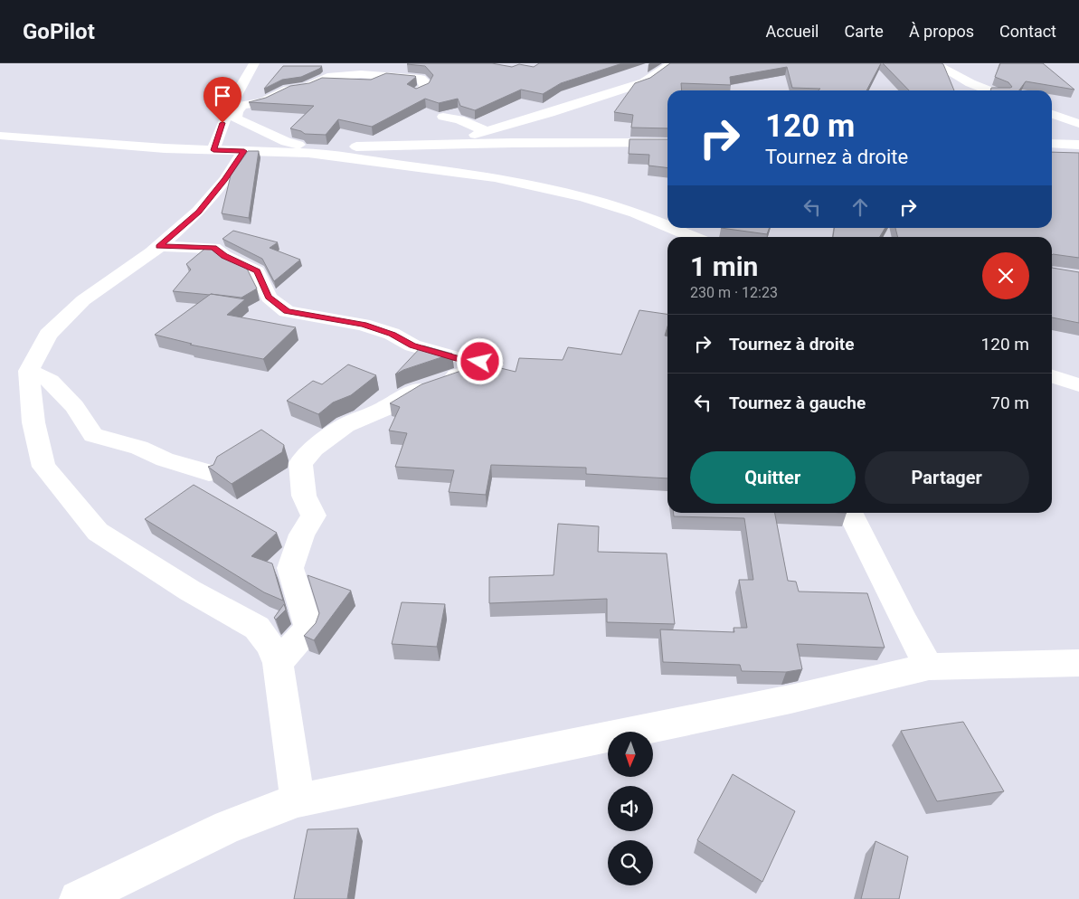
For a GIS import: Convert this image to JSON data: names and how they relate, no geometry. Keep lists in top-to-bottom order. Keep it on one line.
{"north":"bottom","page":{"header":"GoPilot","nav":["Accueil","Carte","À propos","Contact"],"turn":["120 m","Tournez à droite"],"heading":["1 min","230 m · 12:23"],"list":[{"name":"Tournez à droite","value":"120 m"},{"name":"Tournez à gauche","value":"70 m"}],"buttons":["Quitter","Partager"]}}
